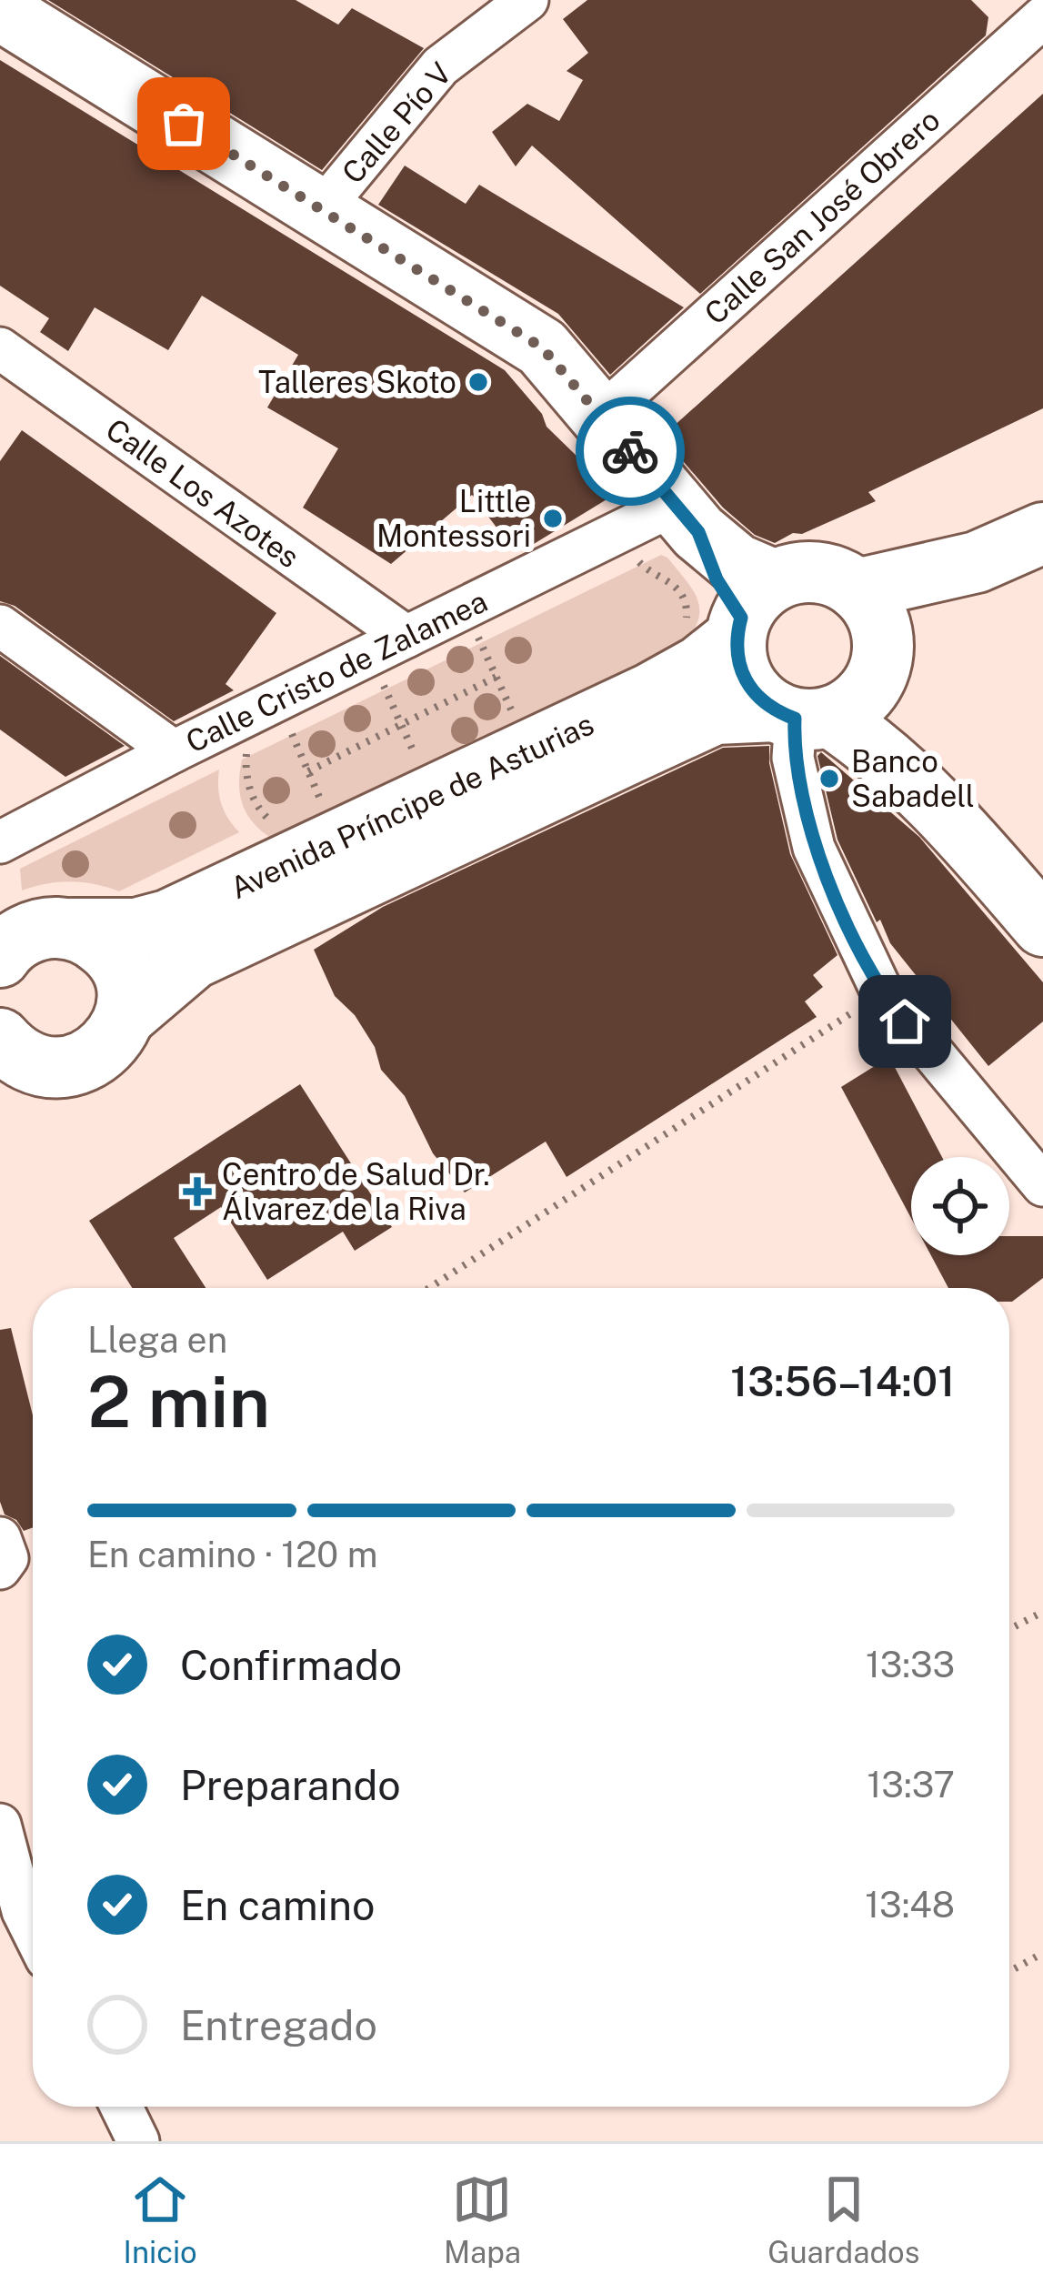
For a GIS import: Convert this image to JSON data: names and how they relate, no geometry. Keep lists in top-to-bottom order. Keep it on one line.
{"streets":{"street":["Calle Pío V","Calle San José Obrero","Calle Los Azotes","Calle Cristo de Zalamea","Avenida Príncipe de Asturias"]},"crossings":[["Calle Los Azotes","Calle Cristo de Zalamea"]],"places":{"other":["Talleres Skoto","Little Montessori","Banco Sabadell"],"health":["Centro de Salud Dr. Álvarez de la Riva"]},"page":{"heading":["2 min","Llega en","13:56–14:01"],"bar":"En camino · 120 m","list":[["Confirmado","13:33"],["Preparando","13:37"],["En camino","13:48"],"Entregado"],"tabs":["Inicio","Mapa","Guardados"]}}
